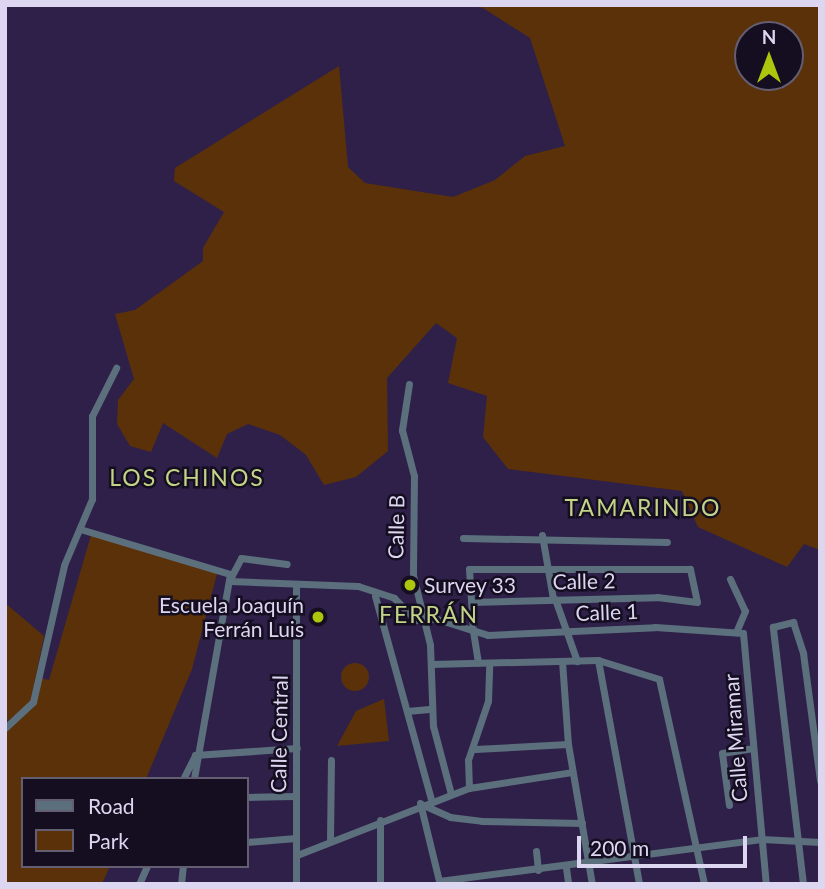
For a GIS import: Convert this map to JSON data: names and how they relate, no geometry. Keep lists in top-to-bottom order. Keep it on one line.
{"streets":{"street":["Calle B","Calle 2","Calle 1","Calle Central","Calle Miramar"]},"crossings":[["Calle B","Calle 1"],["Calle 1","Calle Miramar"]],"districts":["LOS CHINOS","TAMARINDO","FERRÁN"],"places":["Survey 33","Escuela Joaquín Ferrán Luis"],"legend":["Road","Park"],"scale_bar":"200 m","north":"top"}
